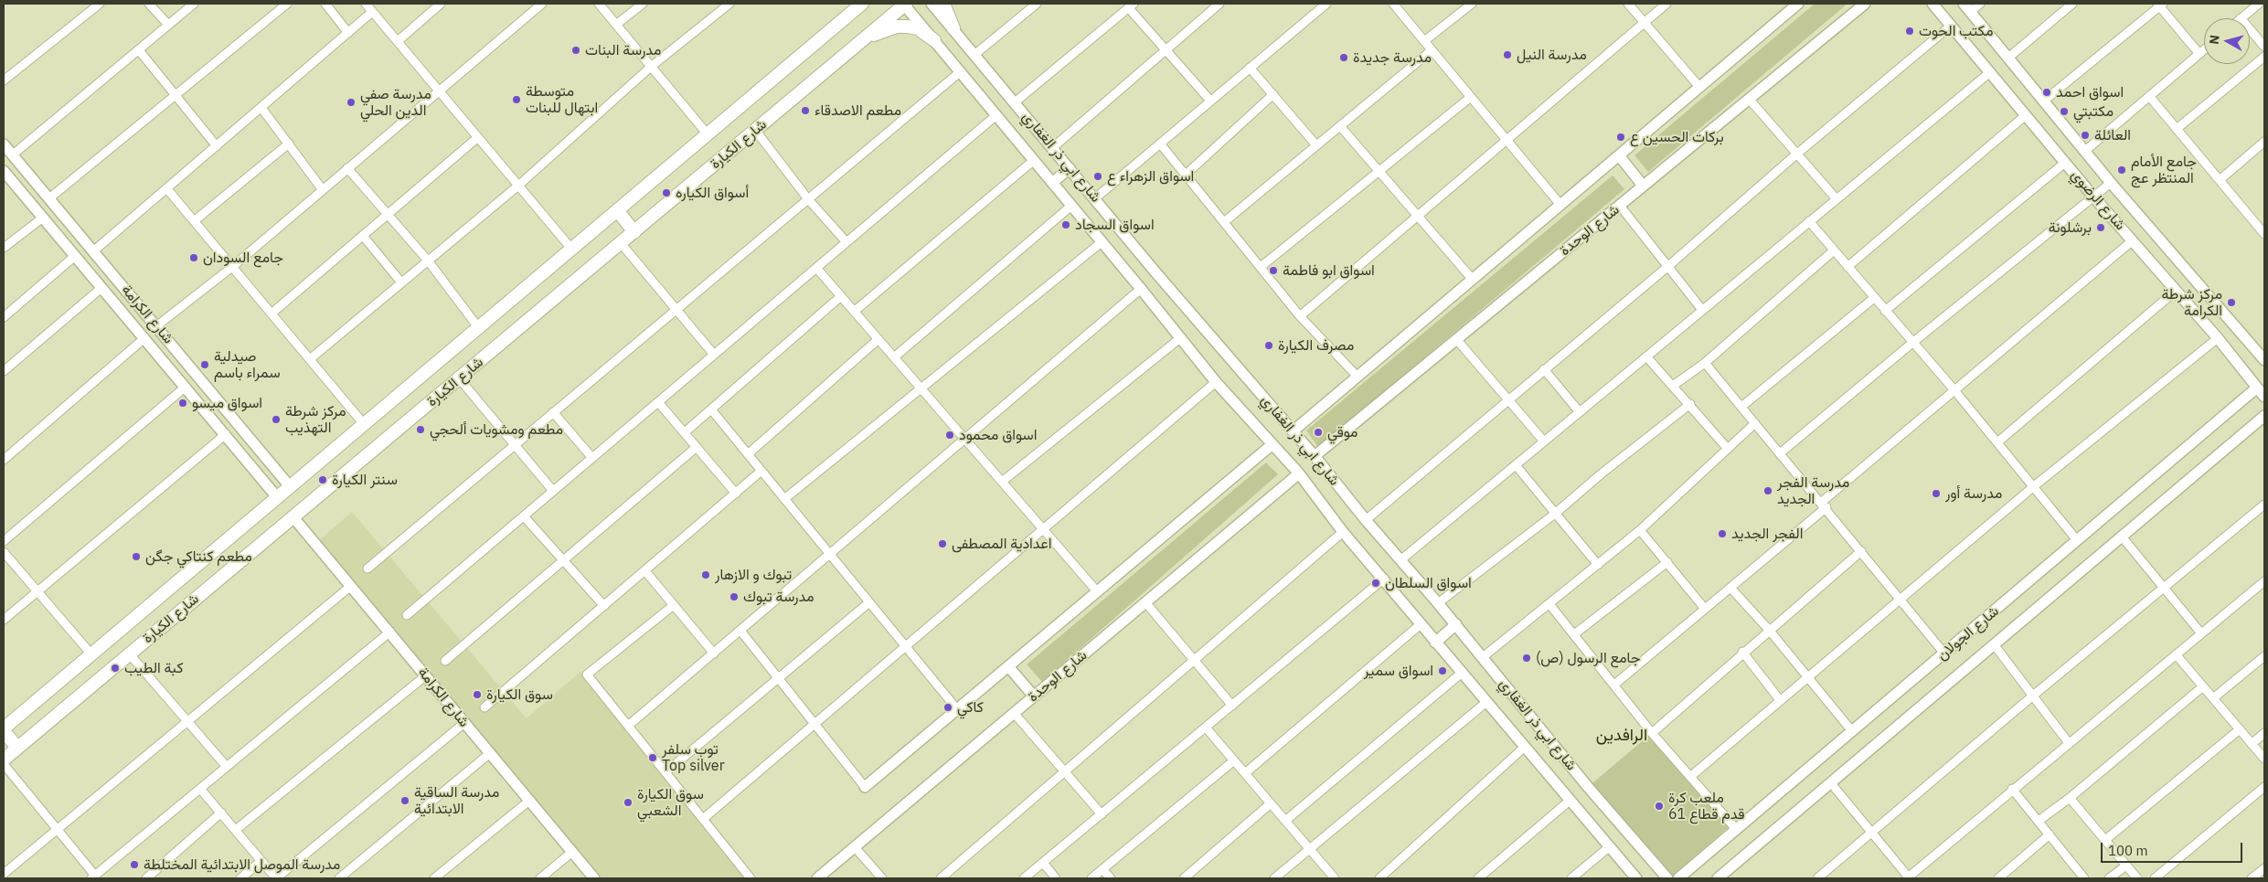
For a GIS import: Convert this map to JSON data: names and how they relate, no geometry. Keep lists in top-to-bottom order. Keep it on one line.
{"streets":{"main road":["شارع الكيارة"],"street":["شارع ابي ذر الغفاري","شارع الرضوي","شارع الوحدة","شارع الكرامة","شارع الجولان"]},"crossings":[["شارع الكيارة","شارع ابي ذر الغفاري"],["شارع الكيارة","شارع الكرامة"],["شارع ابي ذر الغفاري","شارع الوحدة"],["شارع الرضوي","شارع الجولان"]],"districts":["الرافدين"],"places":["مكتب الحوت","مدرسة البنات","مدرسة النيل","مدرسة جديدة","اسواق احمد","متوسطة ابتهال للبنات","مدرسة صفي الدين الحلي","مطعم الاصدقاء","مكتبتي","العائلة","بركات الحسين ع","جامع الأمام المنتظر عج","اسواق الزهراء ع","أسواق الكياره","اسواق السجاد","برشلونة","جامع السودان","اسواق ابو فاطمة","مركز شرطة الكرامة","مصرف الكيارة","صيدلية سمراء باسم","اسواق ميسو","مركز شرطة التهذيب","مطعم ومشويات ألحجي","موقي","اسواق محمود","سنتر الكيارة","مدرسة الفجر الجديد","مدرسة أور","الفجر الجديد","اعدادية المصطفى","مطعم كنتاكي جگن","تبوك و الازهار","اسواق السلطان","مدرسة تبوك","جامع الرسول (ص)","كبة الطيب","اسواق سمير","سوق الكيارة","كاكي","توب سلفر Top silver","مدرسة الساقية الابتدائية","سوق الكيارة الشعبي","ملعب كرة قدم قطاع 61","مدرسة الموصل الابتدائية المختلطة"],"scale_bar":"100 m","north":"left"}
